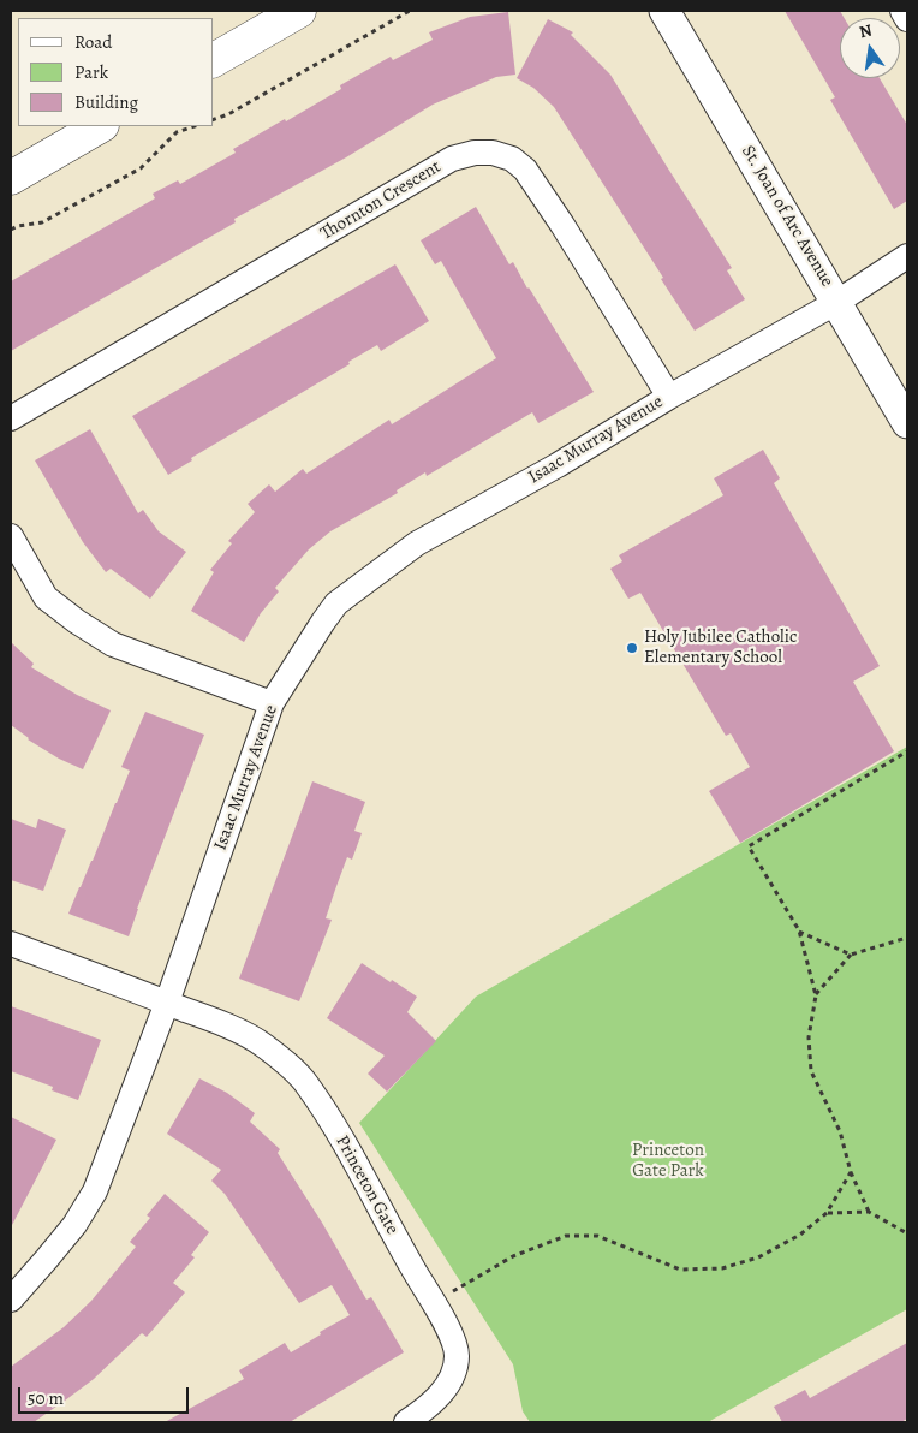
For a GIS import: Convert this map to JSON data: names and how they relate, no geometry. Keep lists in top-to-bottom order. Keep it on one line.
{"streets":{"street":["Thornton Crescent","St. Joan of Arc Avenue","Isaac Murray Avenue","Princeton Gate"]},"crossings":[["Thornton Crescent","Isaac Murray Avenue"],["St. Joan of Arc Avenue","Isaac Murray Avenue"],["Isaac Murray Avenue","Princeton Gate"]],"parks":["Princeton Gate Park"],"places":["Holy Jubilee Catholic Elementary School"],"legend":["Road","Park","Building"],"scale_bar":"50 m","north":"top"}
